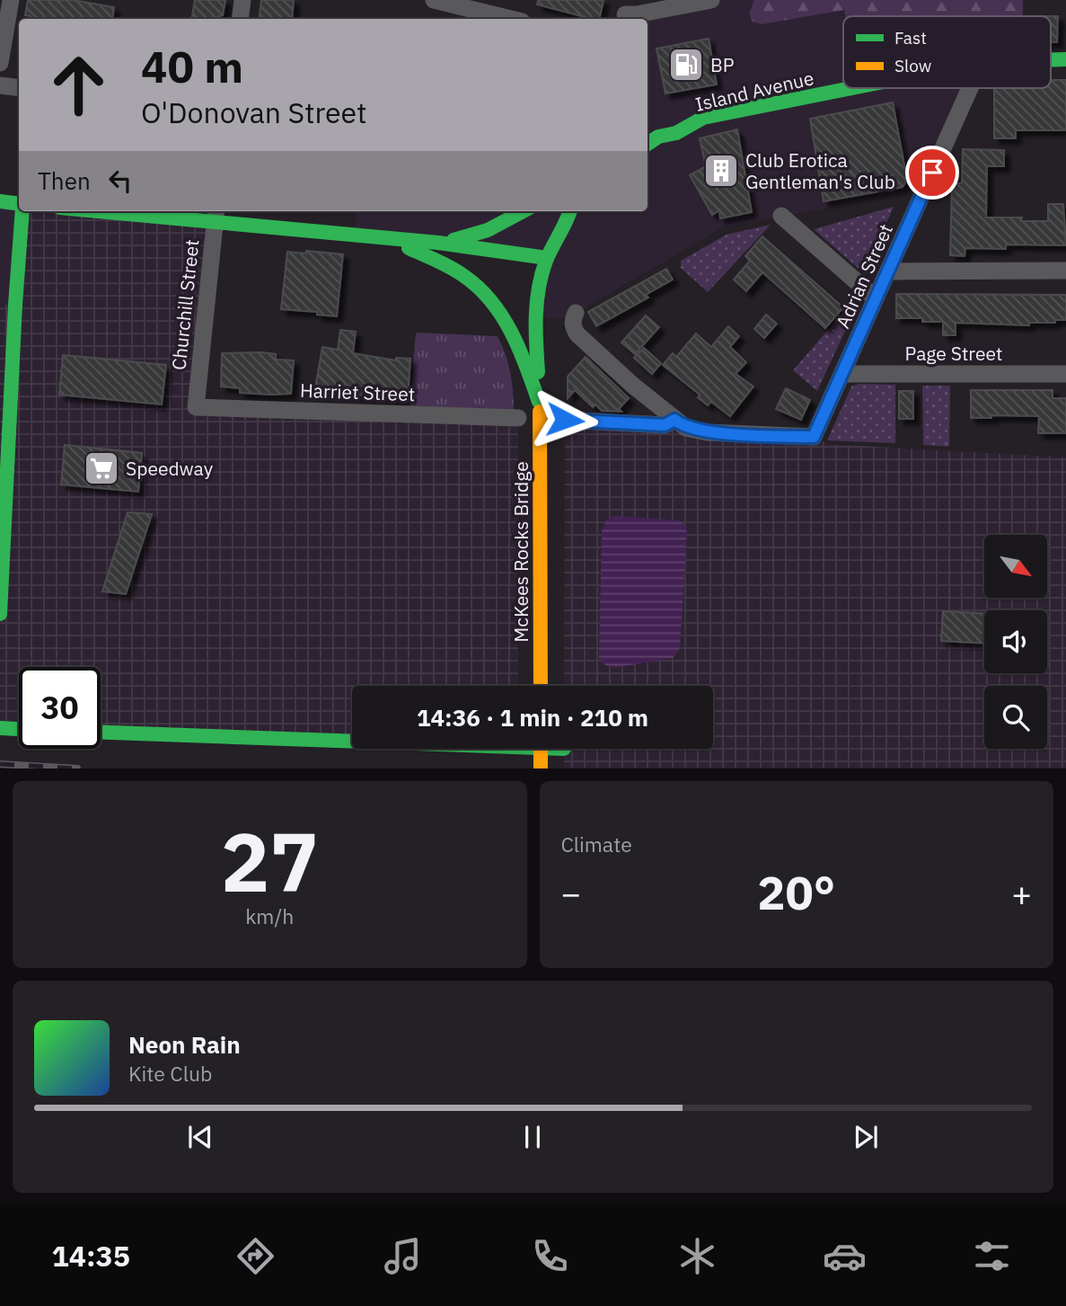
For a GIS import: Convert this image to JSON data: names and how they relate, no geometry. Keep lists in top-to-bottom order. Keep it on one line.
{"streets":{"main road":["Island Avenue","McKees Rocks Bridge"],"street":["Adrian Street","Churchill Street","Page Street","Harriet Street"]},"crossings":[["Adrian Street","Page Street"],["Churchill Street","Harriet Street"]],"places":{"fuel station":["BP"],"building":["Club Erotica Gentleman's Club"],"supermarket":["Speedway"]},"legend":["Fast","Slow"],"north":"bottom right","page":{"turn":["40 m","O'Donovan Street"],"then":"Then","limit":"30","trip":"14:36 · 1 min · 210 m","tile":[["27","km/h"],"Climate"],"heat":["−","20°","+"],"song":["Neon Rain","Kite Club"],"tabs":"14:35"}}
